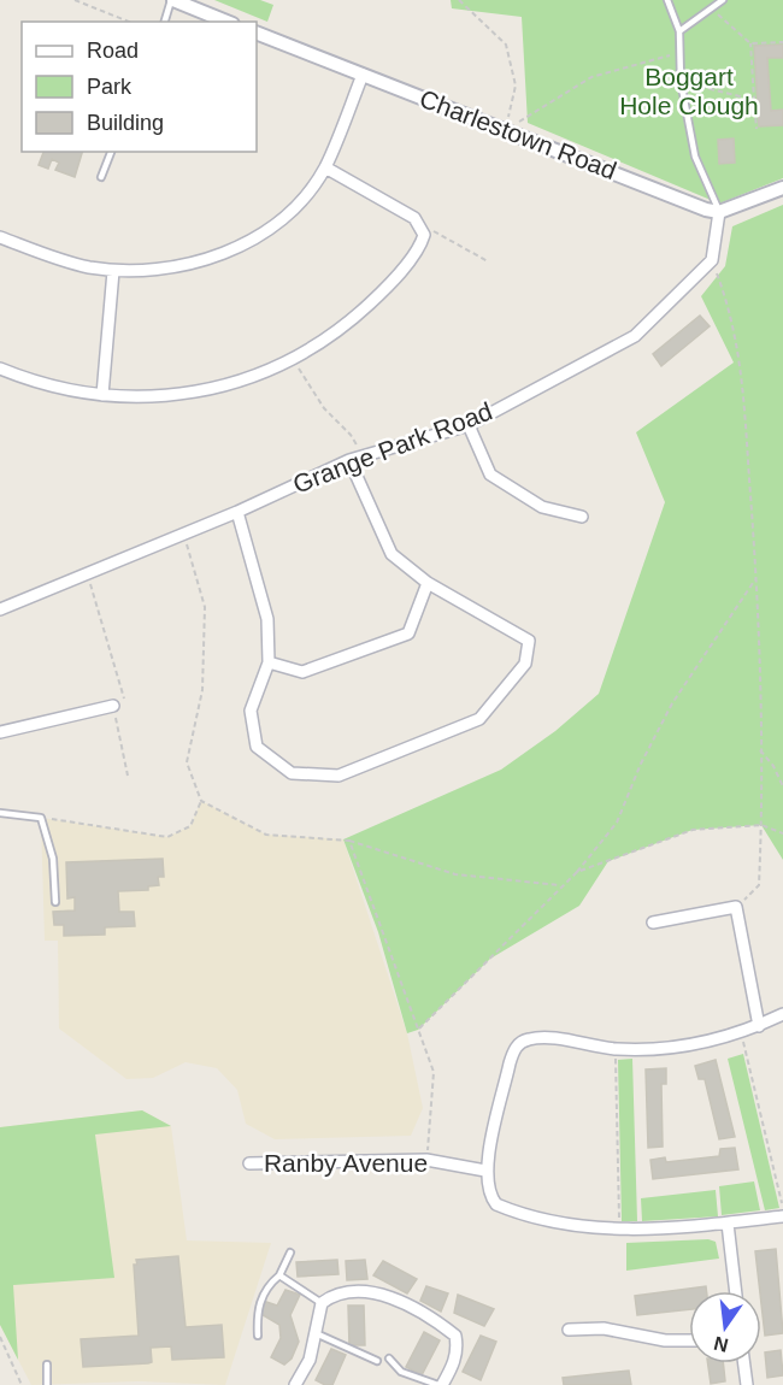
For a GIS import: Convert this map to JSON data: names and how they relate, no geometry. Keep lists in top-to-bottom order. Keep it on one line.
{"streets":{"street":["Charlestown Road","Grange Park Road","Ranby Avenue"]},"parks":["Boggart Hole Clough"],"legend":["Road","Park","Building"],"north":"bottom"}
